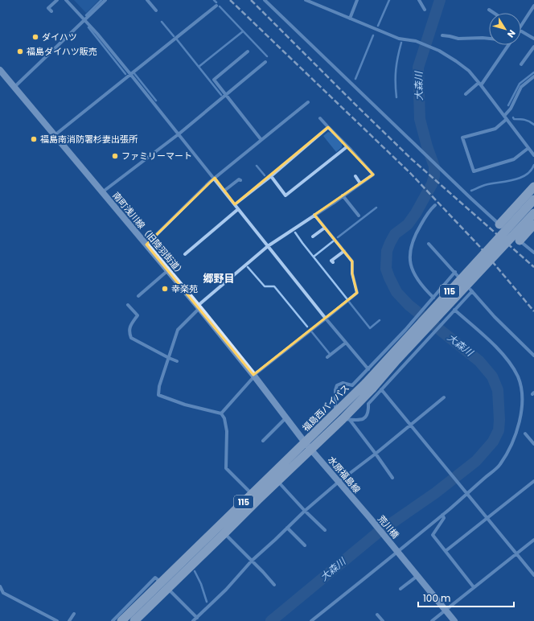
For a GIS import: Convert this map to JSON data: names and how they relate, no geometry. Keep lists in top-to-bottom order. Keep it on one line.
{"streets":{"highway":["115","福島西バイパス"],"street":["南町浅川線（旧陸羽街道）","水原福島線","荒川橋"]},"crossings":[["南町浅川線（旧陸羽街道）","福島西バイパス"],["南町浅川線（旧陸羽街道）","水原福島線"],["福島西バイパス","水原福島線"],["水原福島線","荒川橋"]],"districts":["郷野目"],"water":["大森川"],"places":["ダイハツ","福島ダイハツ販売","福島南消防署杉妻出張所","ファミリーマート","幸楽苑"],"scale_bar":"100 m","north":"bottom right"}
